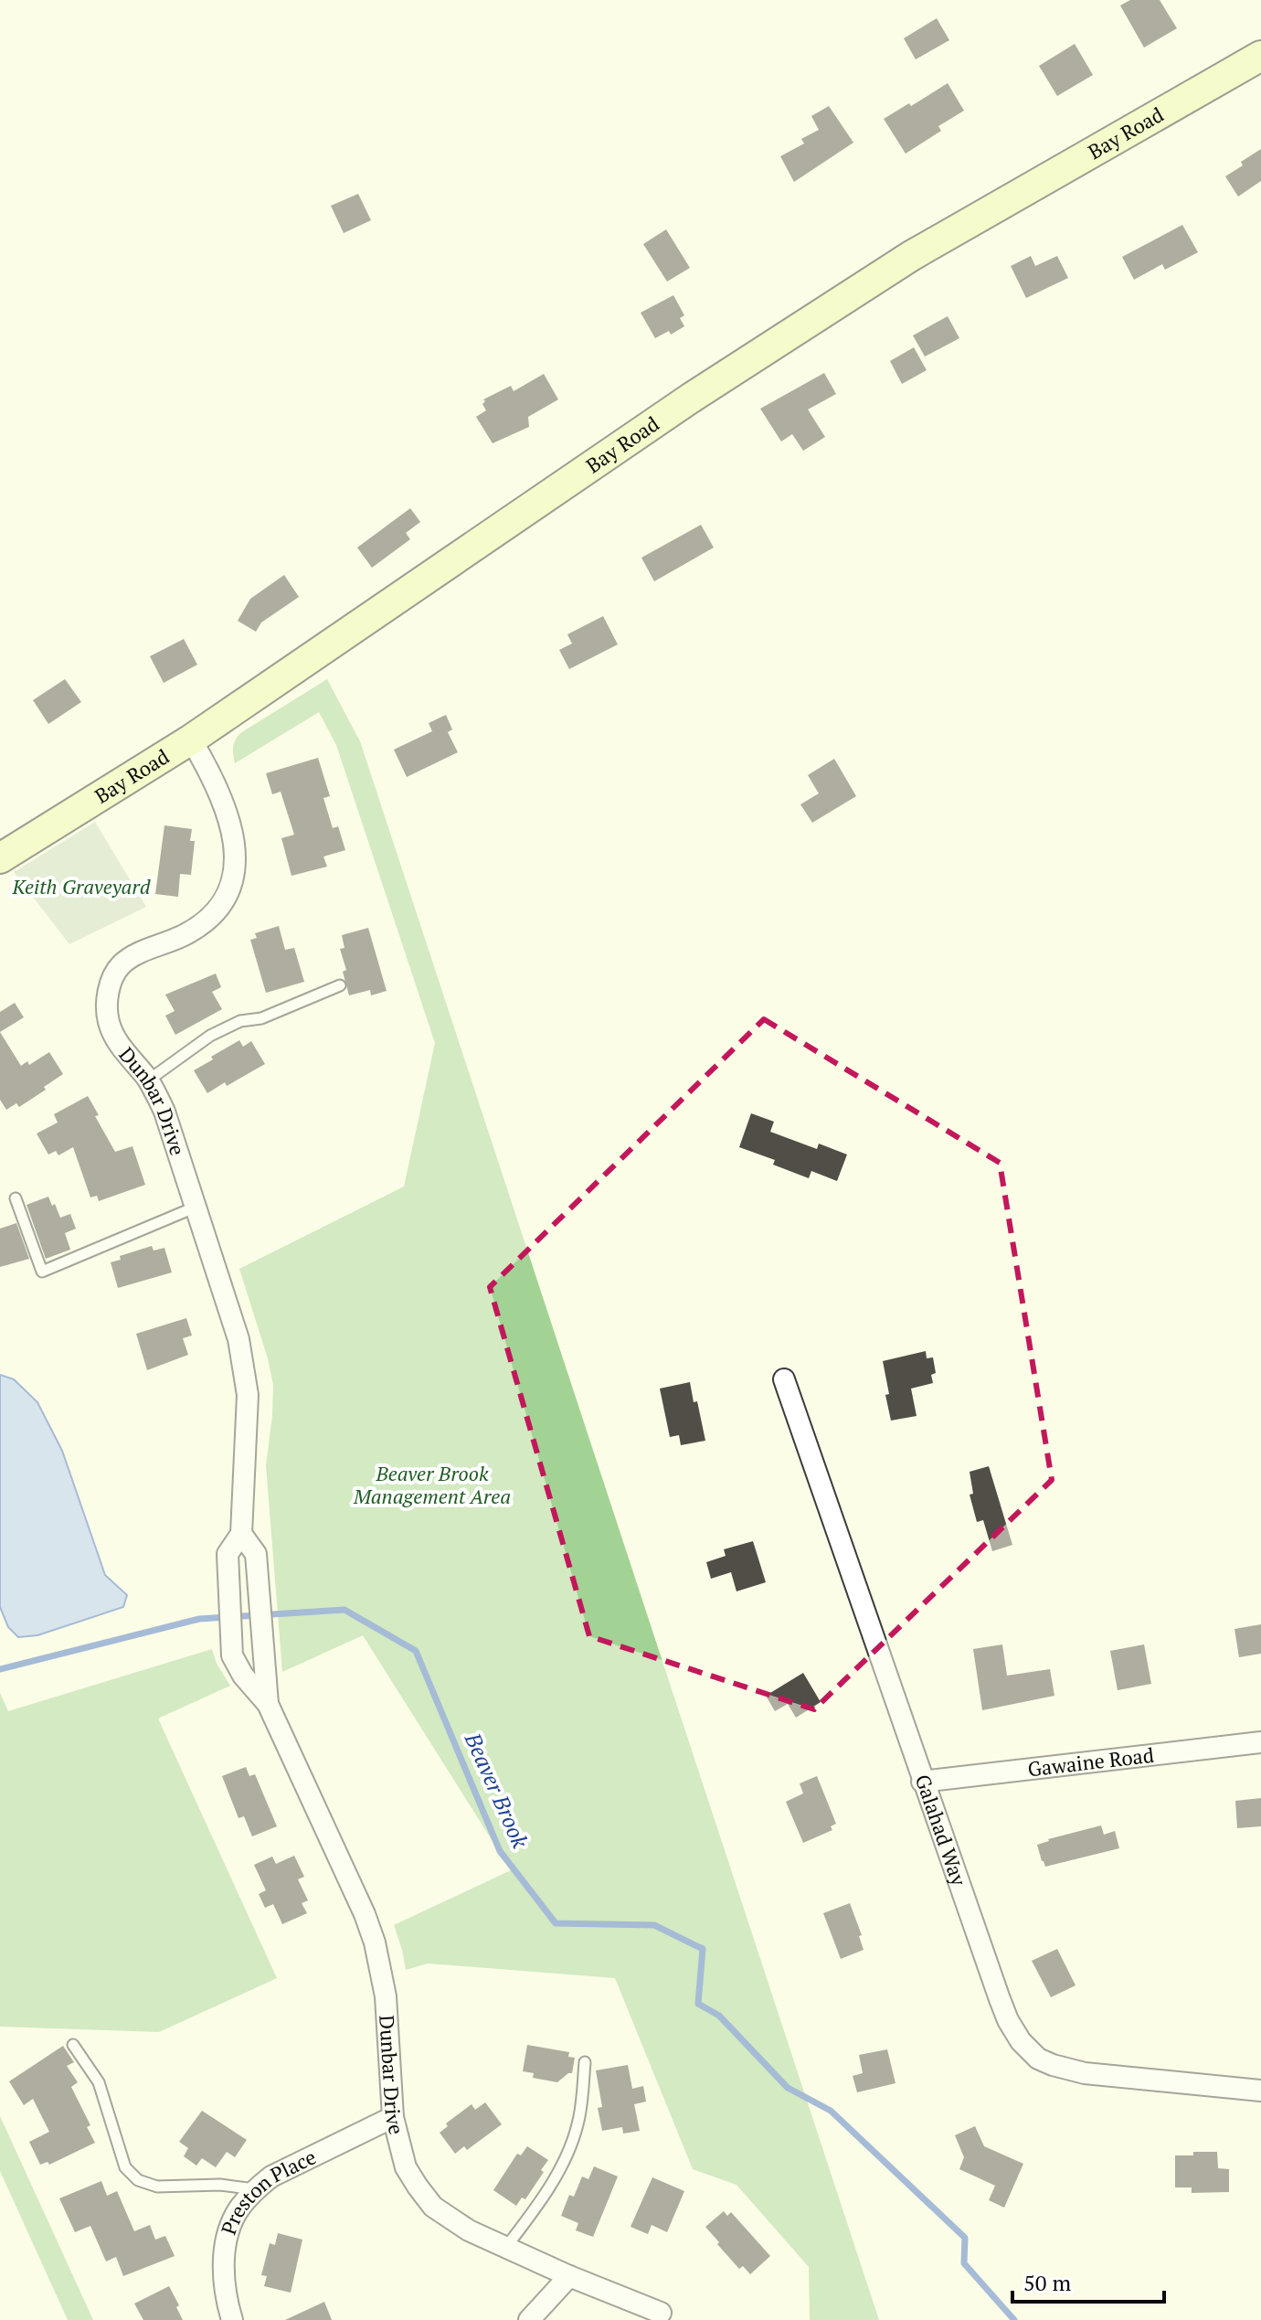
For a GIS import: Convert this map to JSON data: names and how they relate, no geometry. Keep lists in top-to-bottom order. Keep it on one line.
{"streets":{"main road":["Bay Road"],"street":["Dunbar Drive","Gawaine Road","Galahad Way","Preston Place"]},"crossings":[["Bay Road","Dunbar Drive"],["Dunbar Drive","Preston Place"],["Gawaine Road","Galahad Way"]],"water":["Beaver Brook"],"parks":["Keith Graveyard","Beaver Brook Management Area"],"scale_bar":"50 m"}
